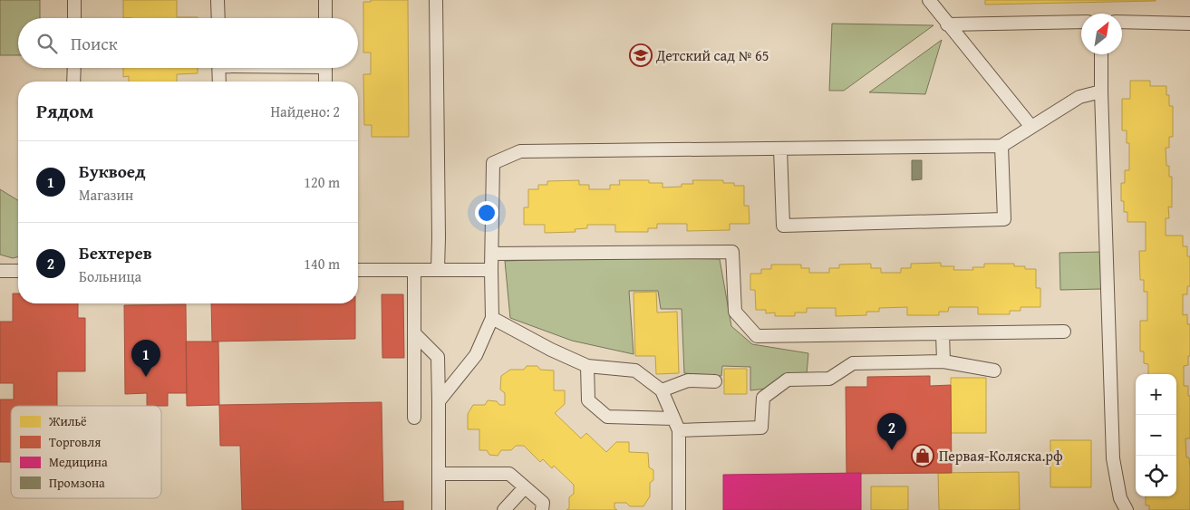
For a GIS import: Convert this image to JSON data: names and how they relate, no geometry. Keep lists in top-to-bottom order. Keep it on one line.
{"places":{"school or university":["Детский сад № 65"],"shop":["Первая-Коляска.рф"]},"legend":["Жильё","Торговля","Медицина","Промзона"],"north":"top right","page":{"search":"Поиск","heading":["Рядом","Найдено: 2"],"list":[{"mark":"1","name":"Буквоед","note":"Магазин","value":"120 m"},{"mark":"2","name":"Бехтерев","note":"Больница","value":"140 m"}],"pins":["1","2"],"map_buttons":["+","−"]}}
